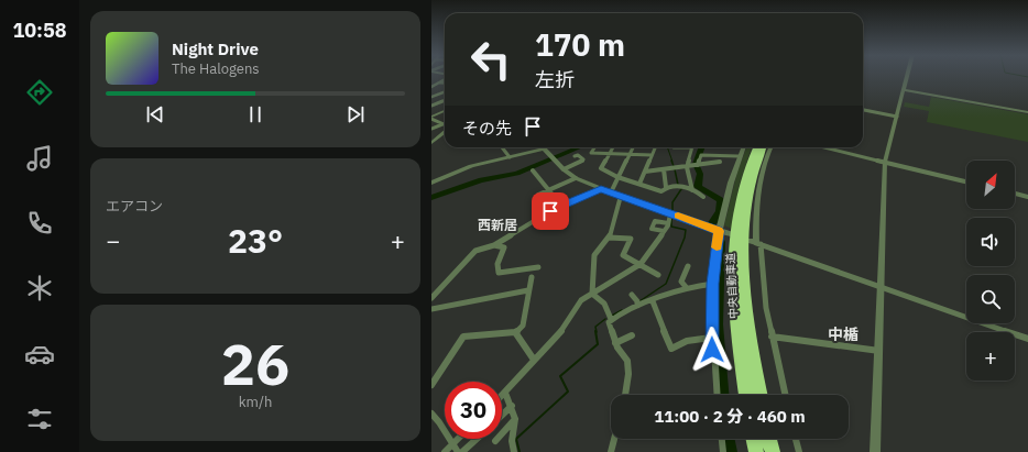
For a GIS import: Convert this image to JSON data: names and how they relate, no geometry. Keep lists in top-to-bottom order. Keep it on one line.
{"streets":{"highway":["中央自動車道"]},"districts":["西新居","中楯"],"north":"top right","page":{"tabs":"10:58","turn":["170 m","左折"],"song":["Night Drive","The Halogens"],"then":"その先","tile":["エアコン",["26","km/h"]],"map_buttons":"+","heat":["−","23°","+"],"limit":"30","trip":"11:00 · 2 分 · 460 m"}}
